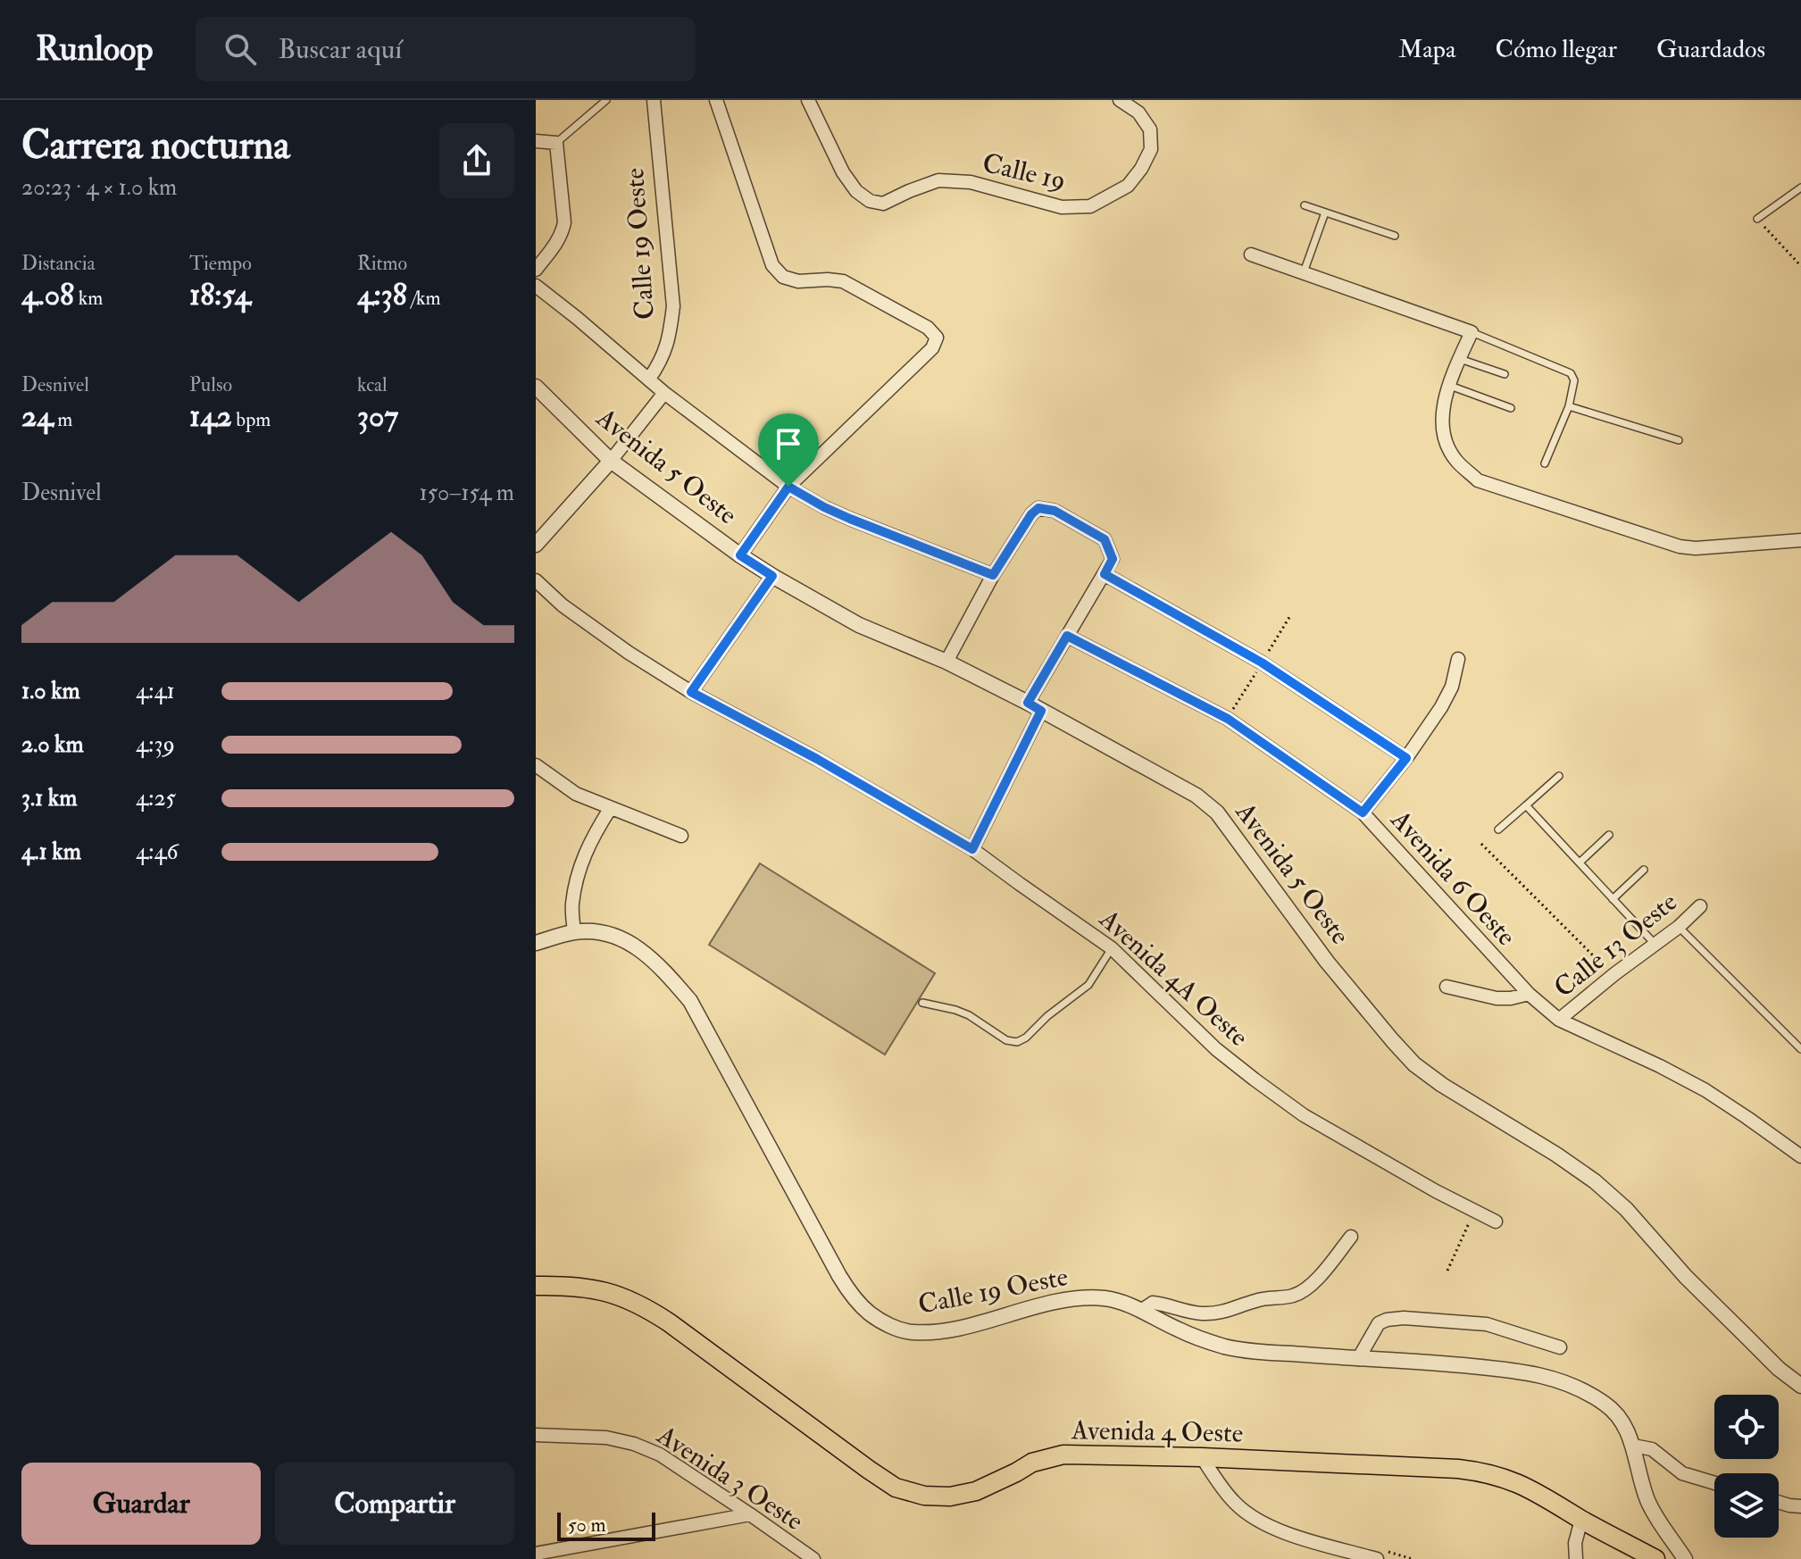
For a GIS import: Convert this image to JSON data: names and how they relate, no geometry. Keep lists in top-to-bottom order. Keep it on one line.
{"streets":{"main road":["Avenida 4 Oeste"],"street":["Calle 19","Calle 19 Oeste","Avenida 5 Oeste","Avenida 6 Oeste","Calle 13 Oeste","Avenida 4A Oeste","Avenida 3 Oeste"]},"crossings":[["Avenida 6 Oeste","Calle 13 Oeste"]],"scale_bar":"50 m","page":{"header":"Runloop","search":"Buscar aquí","nav":["Mapa","Cómo llegar","Guardados"],"heading":["Carrera nocturna","20:23 · 4 × 1.0 km"],"stats":[["Distancia","4.08 km"],["Tiempo","18:54"],["Ritmo","4:38 /km"],["Desnivel","24 m"],["Pulso","142 bpm"],["kcal","307"]],"chart":["Desnivel","150–154 m"],"list":[{"name":"1.0 km","note":"4:41"},{"name":"2.0 km","note":"4:39"},{"name":"3.1 km","note":"4:25"},{"name":"4.1 km","note":"4:46"}],"buttons":["Guardar","Compartir"],"scale":"50 m"}}
